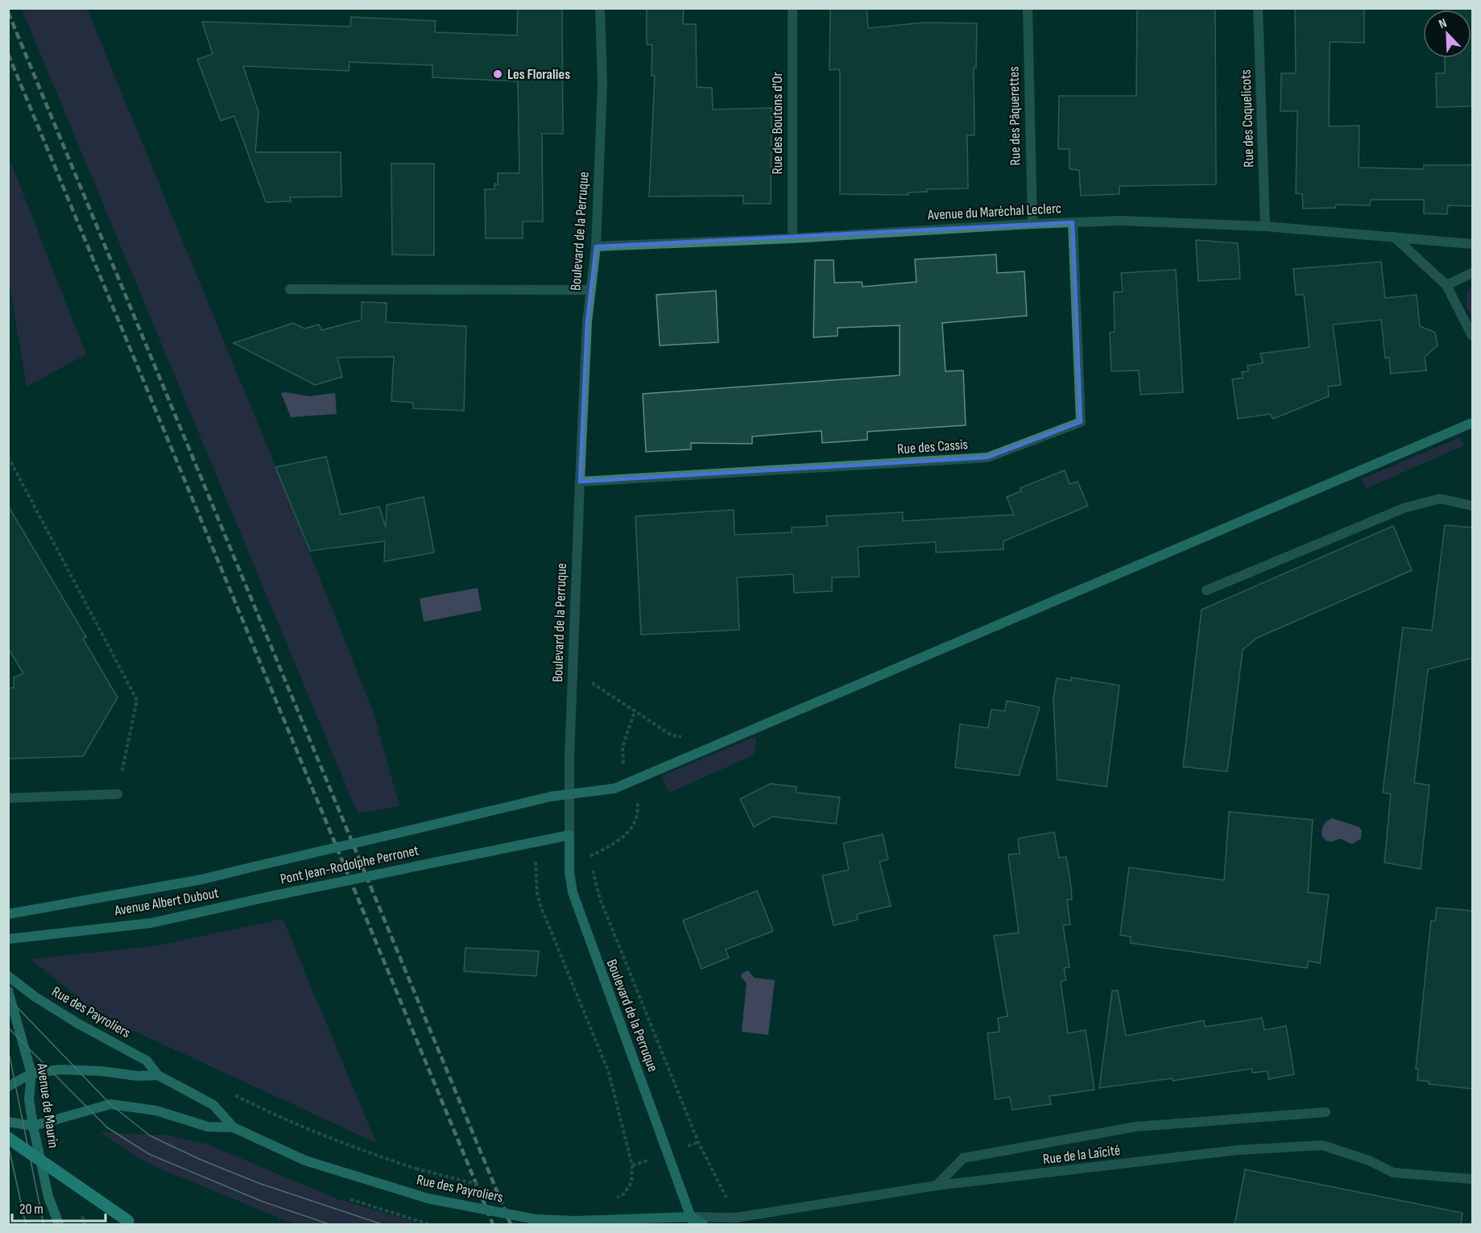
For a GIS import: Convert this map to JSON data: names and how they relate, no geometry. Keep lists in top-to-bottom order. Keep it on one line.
{"streets":{"street":["Rue des Pâquerettes","Rue des Coquelicots","Rue des Boutons d'Or","Avenue du Maréchal Leclerc","Boulevard de la Perruque","Rue des Cassis","Pont Jean-Rodolphe Perronet","Avenue Albert Dubout","Rue des Payroliers","Avenue de Maurin","Rue de la Laïcité"]},"crossings":[["Rue des Pâquerettes","Avenue du Maréchal Leclerc"],["Rue des Coquelicots","Avenue du Maréchal Leclerc"],["Rue des Boutons d'Or","Avenue du Maréchal Leclerc"],["Avenue du Maréchal Leclerc","Boulevard de la Perruque"],["Avenue du Maréchal Leclerc","Rue des Cassis"],["Boulevard de la Perruque","Rue des Cassis"],["Boulevard de la Perruque","Pont Jean-Rodolphe Perronet"],["Boulevard de la Perruque","Rue des Payroliers"],["Boulevard de la Perruque","Rue de la Laïcité"],["Pont Jean-Rodolphe Perronet","Avenue Albert Dubout"],["Rue des Payroliers","Avenue de Maurin"],["Rue des Payroliers","Rue de la Laïcité"]],"places":["Les Floralies"],"scale_bar":"20 m","north":"top left"}
